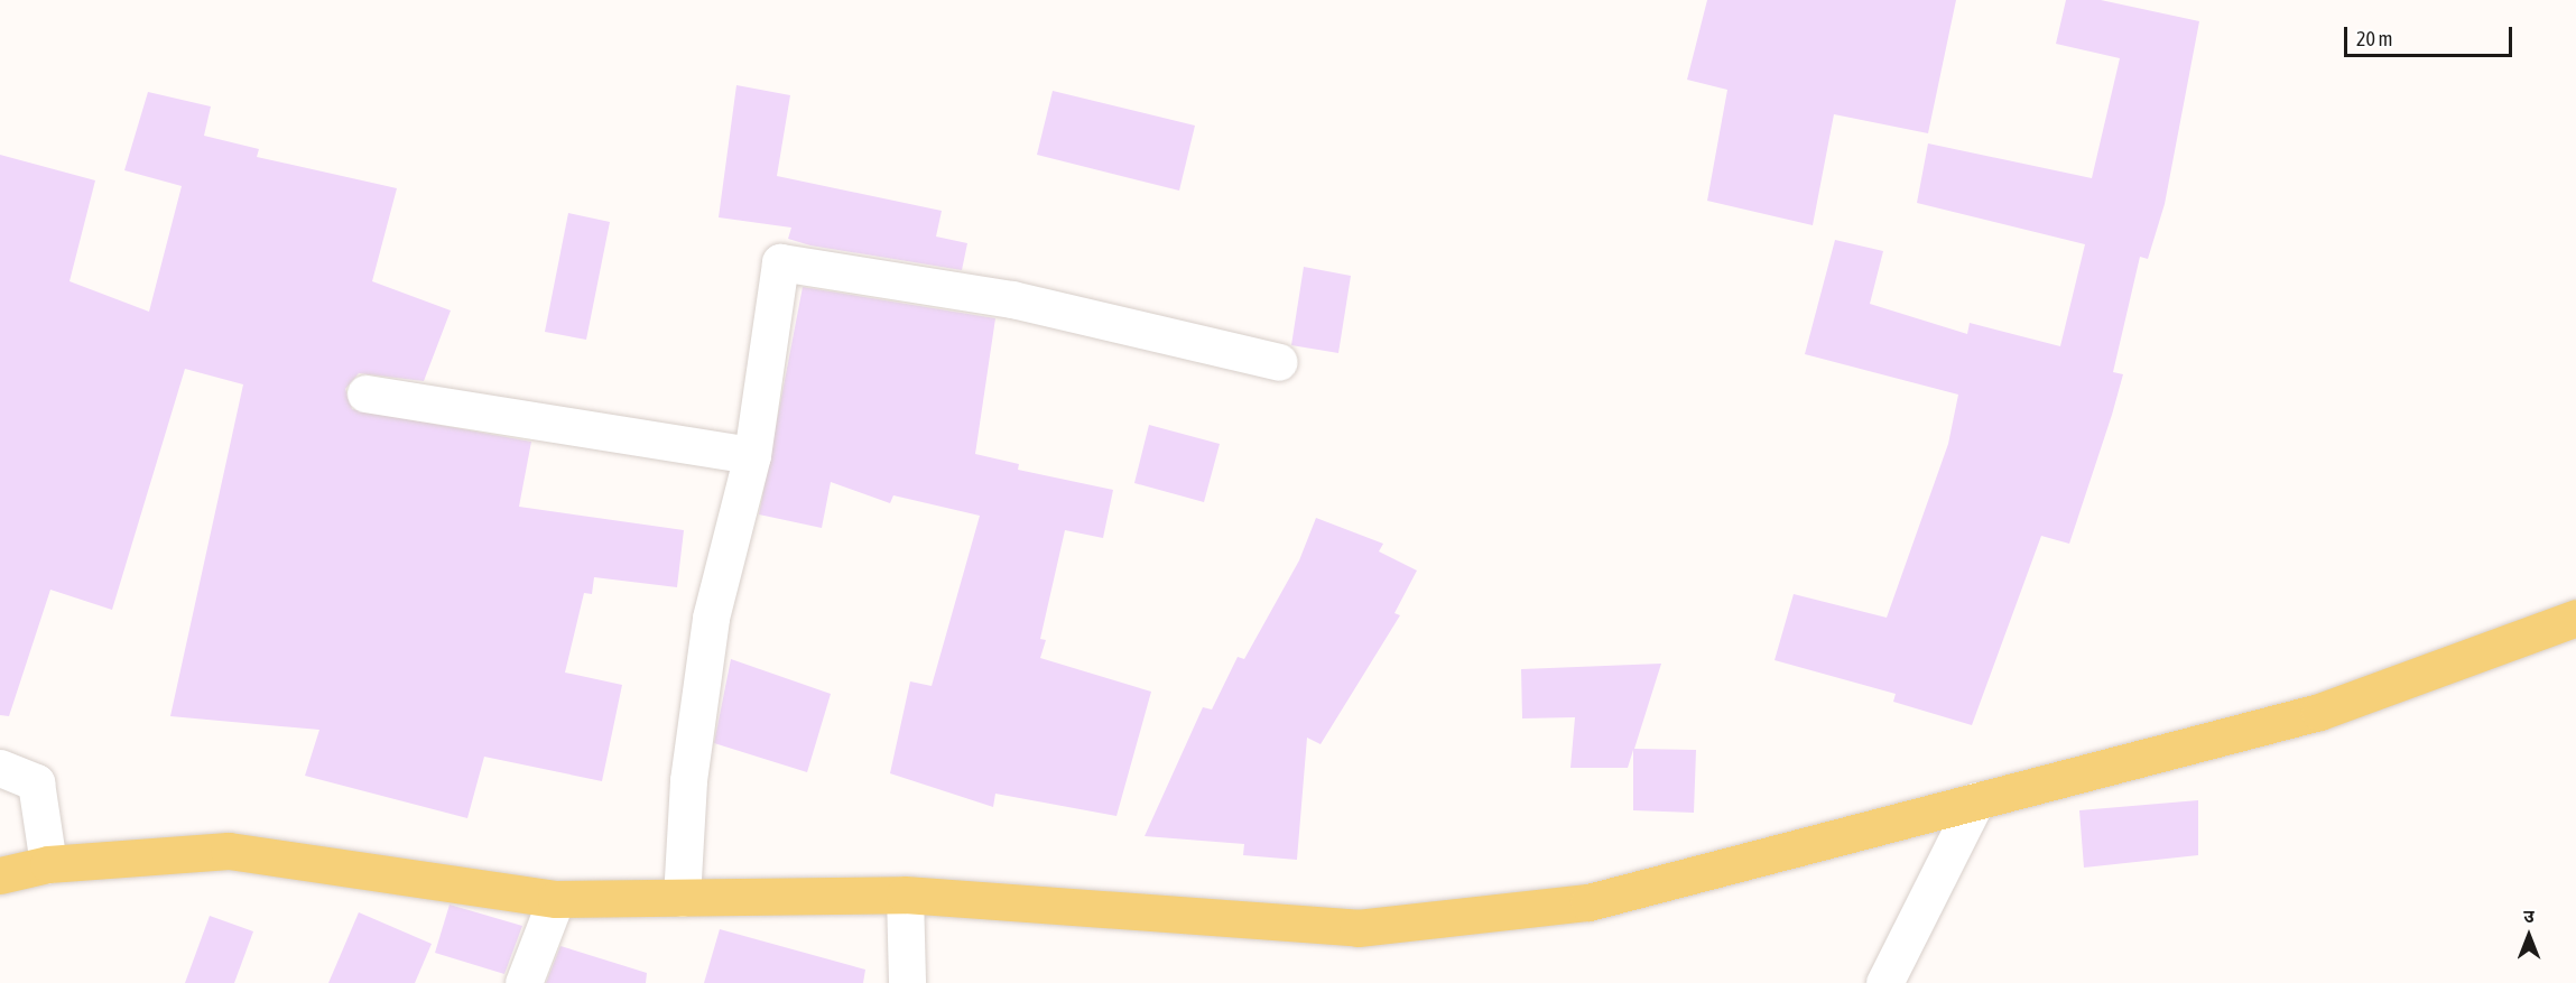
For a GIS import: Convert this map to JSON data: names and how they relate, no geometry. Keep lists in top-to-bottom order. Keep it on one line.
{"scale_bar":"20 m","north":"top"}
